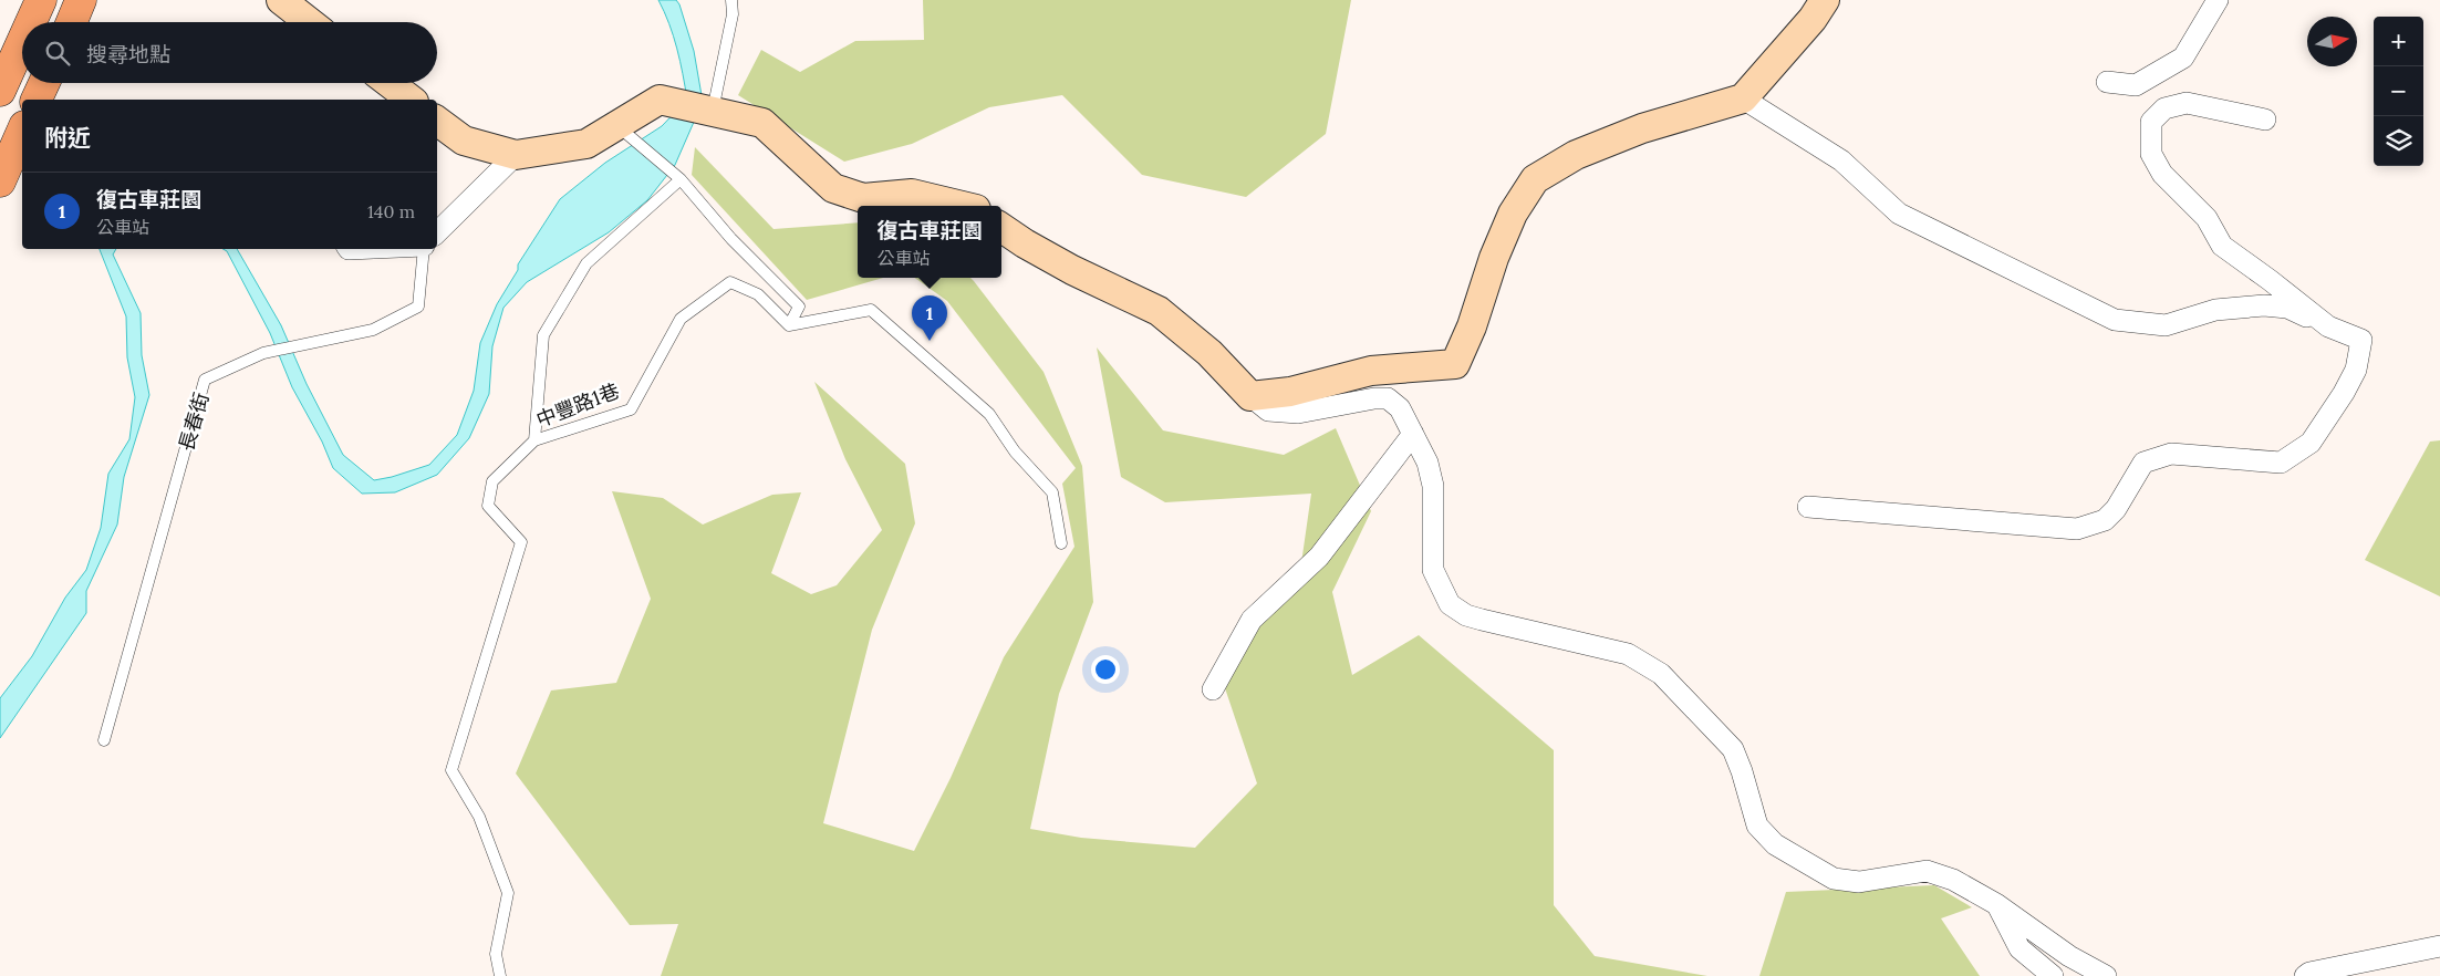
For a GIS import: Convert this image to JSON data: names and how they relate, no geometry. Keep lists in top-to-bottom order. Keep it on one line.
{"streets":{"lane":["中豐路1巷","長春街"]},"north":"right","page":{"map_buttons":["+","−"],"search":"搜尋地點","heading":"附近","list":[{"mark":"1","name":"復古車莊園","note":"公車站","value":"140 m"}],"popup":["復古車莊園","公車站"],"pins":"1"}}
